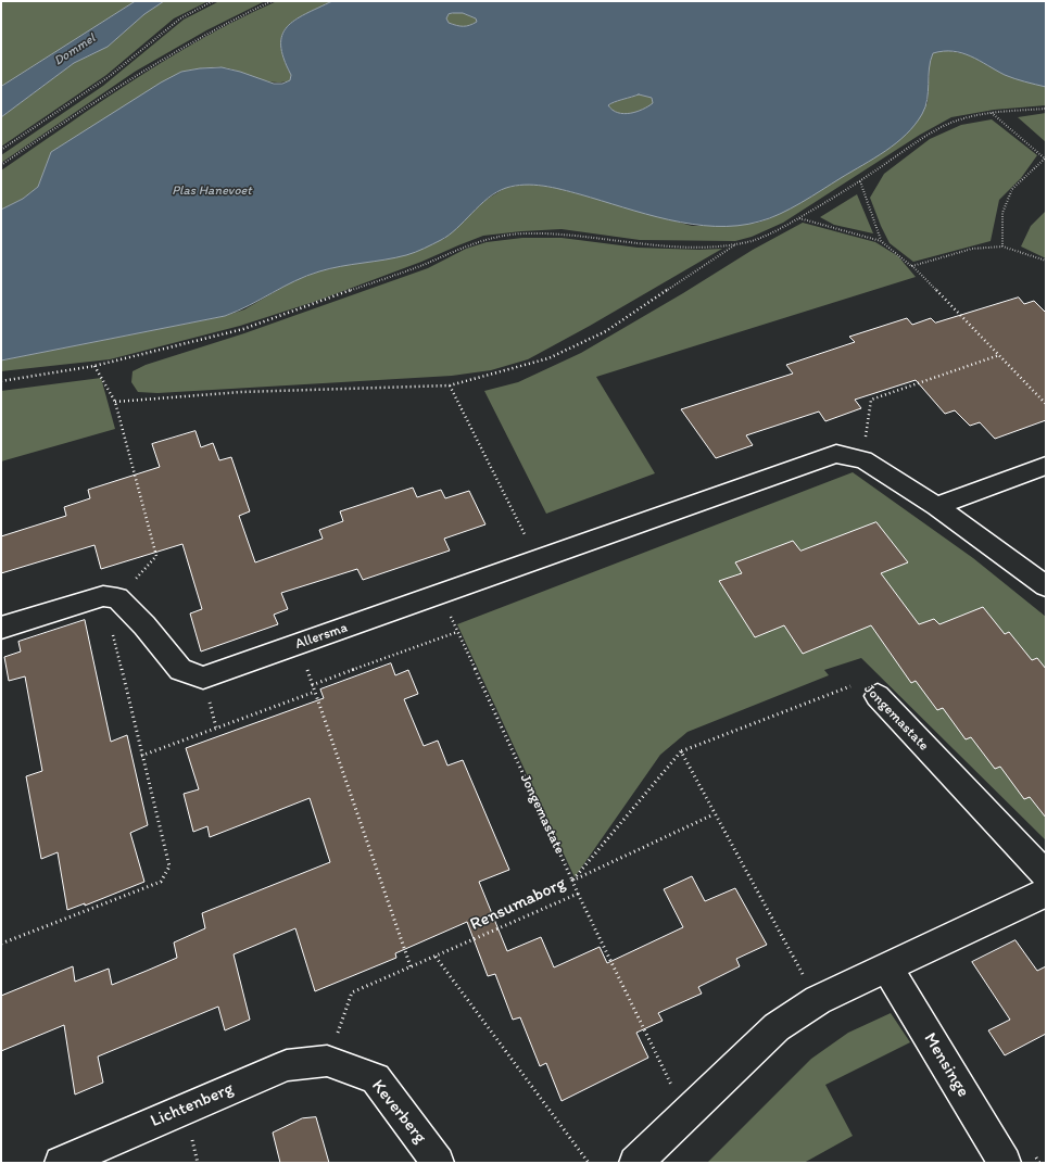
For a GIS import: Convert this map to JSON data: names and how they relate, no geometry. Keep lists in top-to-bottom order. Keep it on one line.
{"streets":{"street":["Allersma","Jongemastate","Mensinge","Lichtenberg","Keverberg"],"path":["Rensumaborg"]},"crossings":[["Allersma","Jongemastate"],["Jongemastate","Rensumaborg"],["Rensumaborg","Lichtenberg"],["Rensumaborg","Keverberg"],["Lichtenberg","Keverberg"]],"water":["Dommel","Plas Hanevoet"]}
